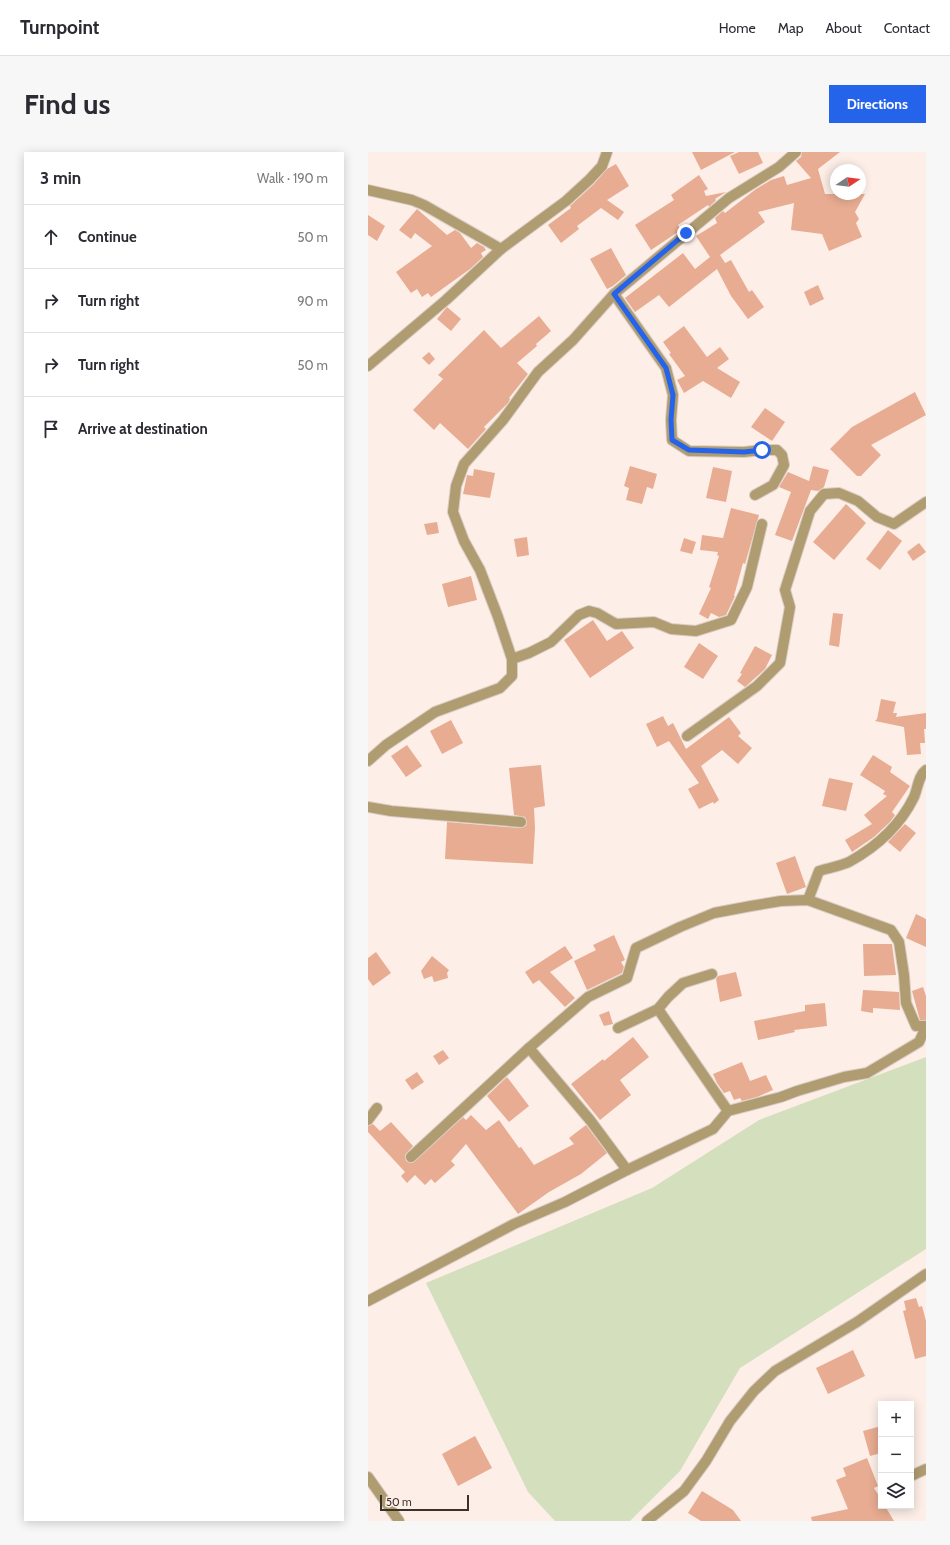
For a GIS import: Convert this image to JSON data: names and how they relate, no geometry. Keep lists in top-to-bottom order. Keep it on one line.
{"scale_bar":"50 m","north":"right","page":{"header":"Turnpoint","nav":["Home","Map","About","Contact"],"buttons":"Directions","title":"Find us","heading":["3 min","Walk · 190 m"],"list":[["Continue","50 m"],["Turn right","90 m"],["Turn right","50 m"],"Arrive at destination"],"map_buttons":["+","−"],"scale":"50 m"}}
